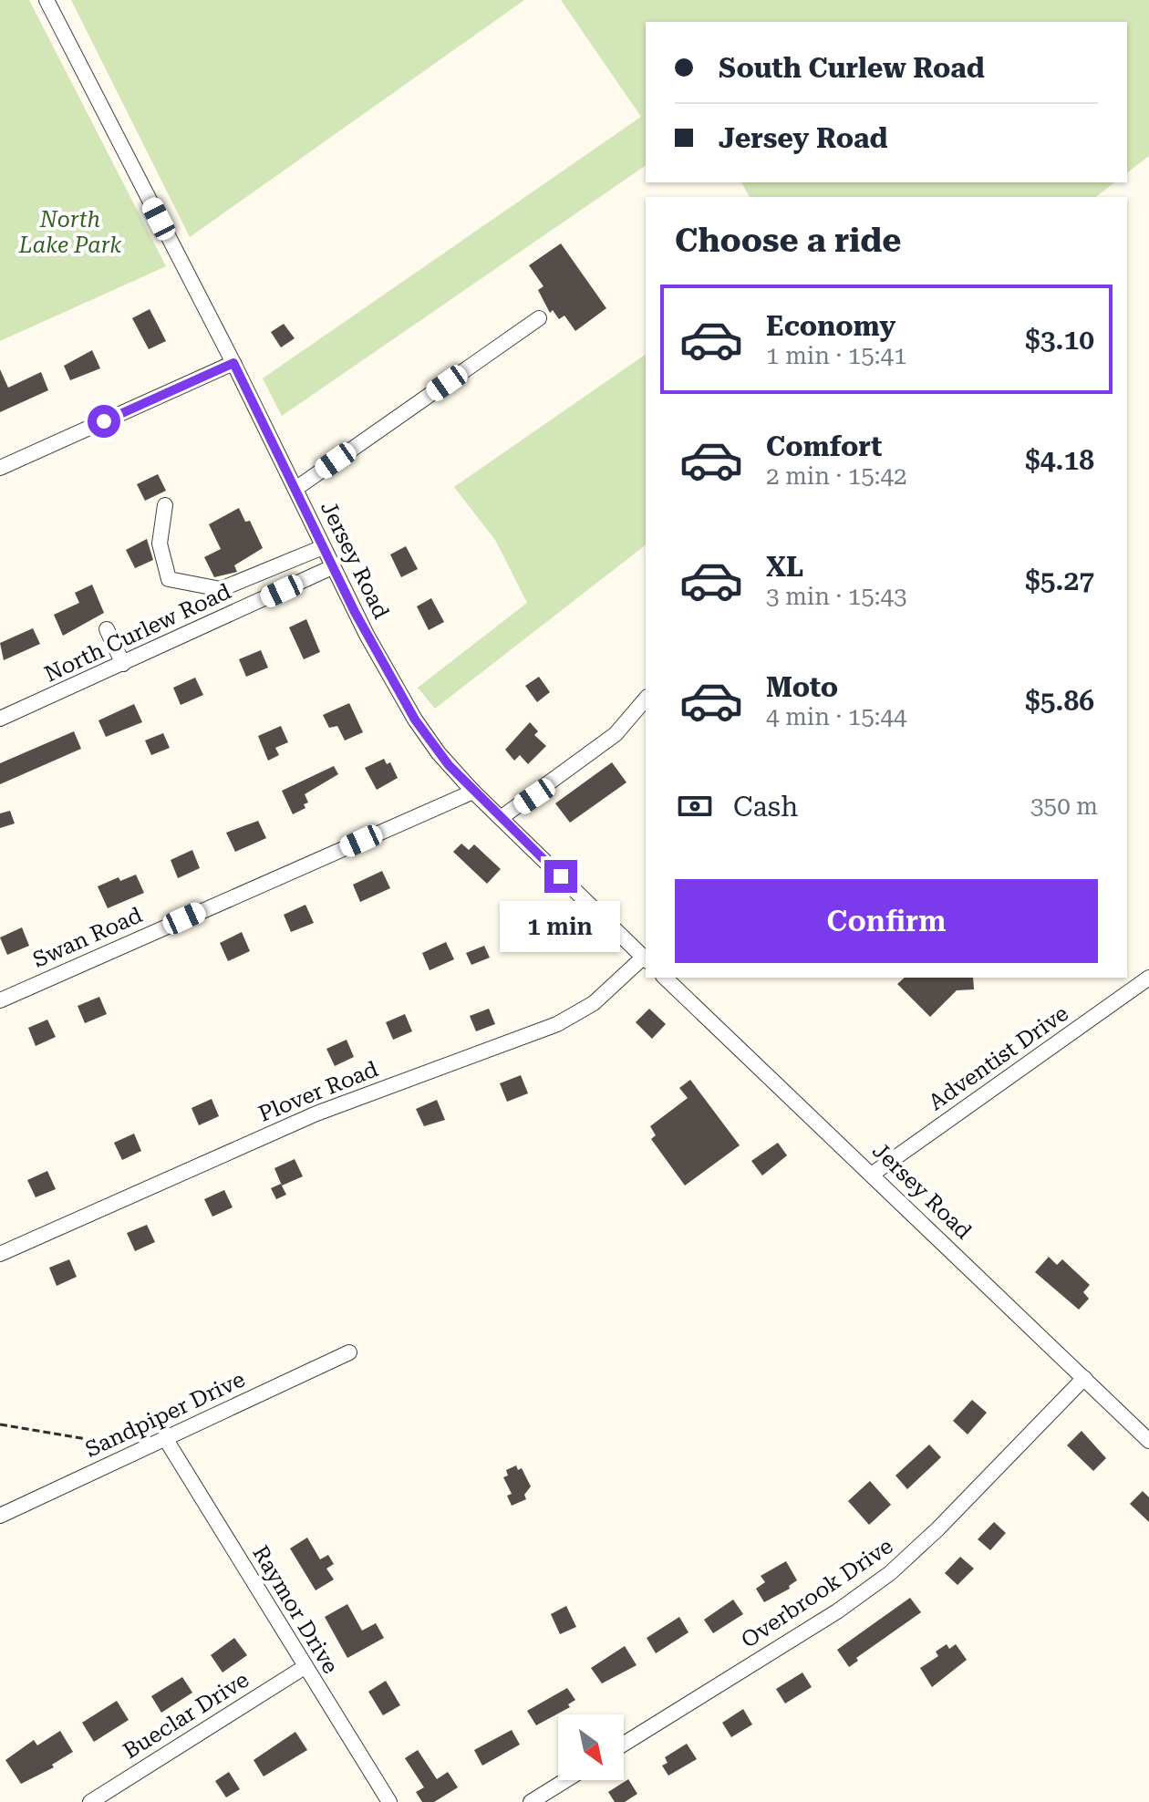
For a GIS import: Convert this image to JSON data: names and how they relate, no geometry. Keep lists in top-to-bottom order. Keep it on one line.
{"streets":{"street":["Jersey Road","North Curlew Road","Swan Road","Adventist Drive","Plover Road","Sandpiper Drive","Overbrook Drive","Raymor Drive","Bueclar Drive"]},"crossings":[["Jersey Road","North Curlew Road"],["Jersey Road","Swan Road"],["Jersey Road","Adventist Drive"],["Jersey Road","Plover Road"],["Jersey Road","Overbrook Drive"],["Sandpiper Drive","Raymor Drive"],["Raymor Drive","Bueclar Drive"]],"parks":["North Lake Park"],"north":"bottom right","page":{"banner":["South Curlew Road","Jersey Road"],"heading":"Choose a ride","list":[{"name":"Economy","note":"1 min · 15:41","value":"$3.10"},{"name":"Comfort","note":"2 min · 15:42","value":"$4.18"},{"name":"XL","note":"3 min · 15:43","value":"$5.27"},{"name":"Moto","note":"4 min · 15:44","value":"$5.86"}],"pay":["Cash","350 m"],"buttons":"Confirm","bubble":"1 min"}}
